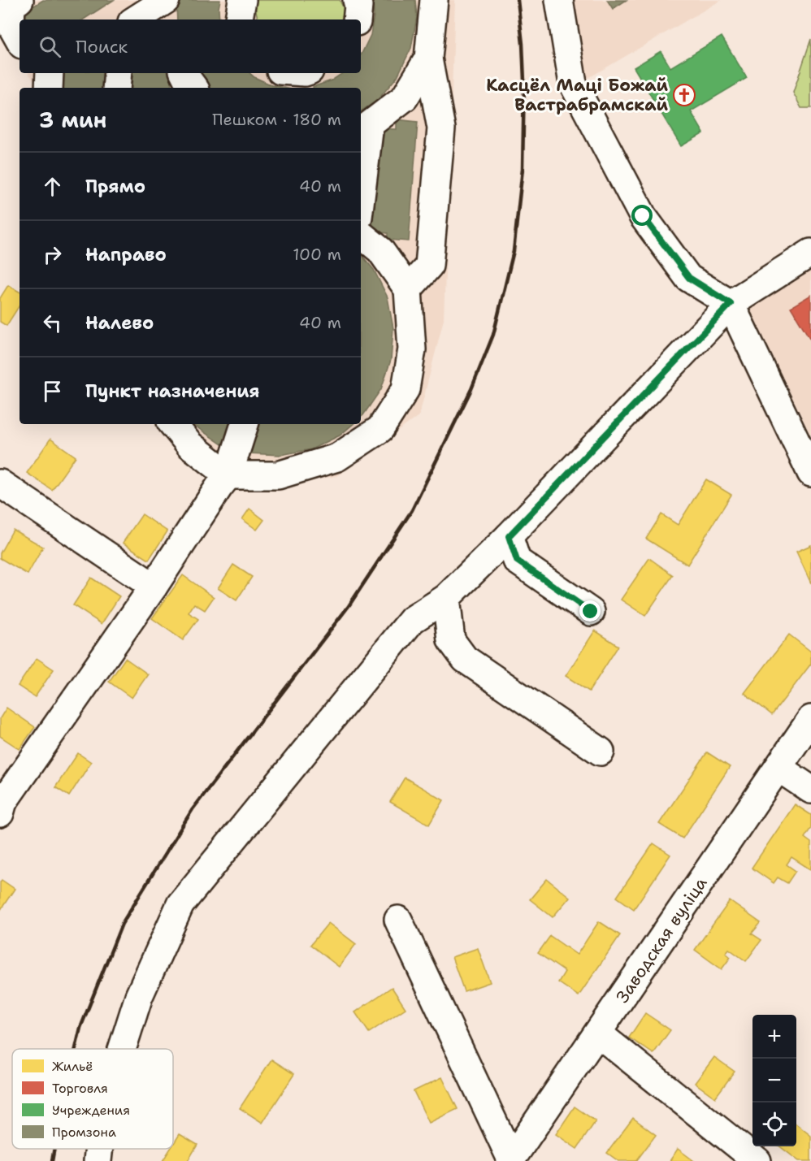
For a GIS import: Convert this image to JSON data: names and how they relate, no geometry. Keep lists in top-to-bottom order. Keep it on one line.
{"streets":{"street":["Заводская вуліца"]},"places":{"church":["Касцёл Маці Божай Вастрабрамскай"]},"legend":["Жильё","Торговля","Учреждения","Промзона"],"page":{"search":"Поиск","heading":["3 мин","Пешком · 180 m"],"list":[["Прямо","40 m"],["Направо","100 m"],["Налево","40 m"],"Пункт назначения"],"map_buttons":["+","−"]}}
